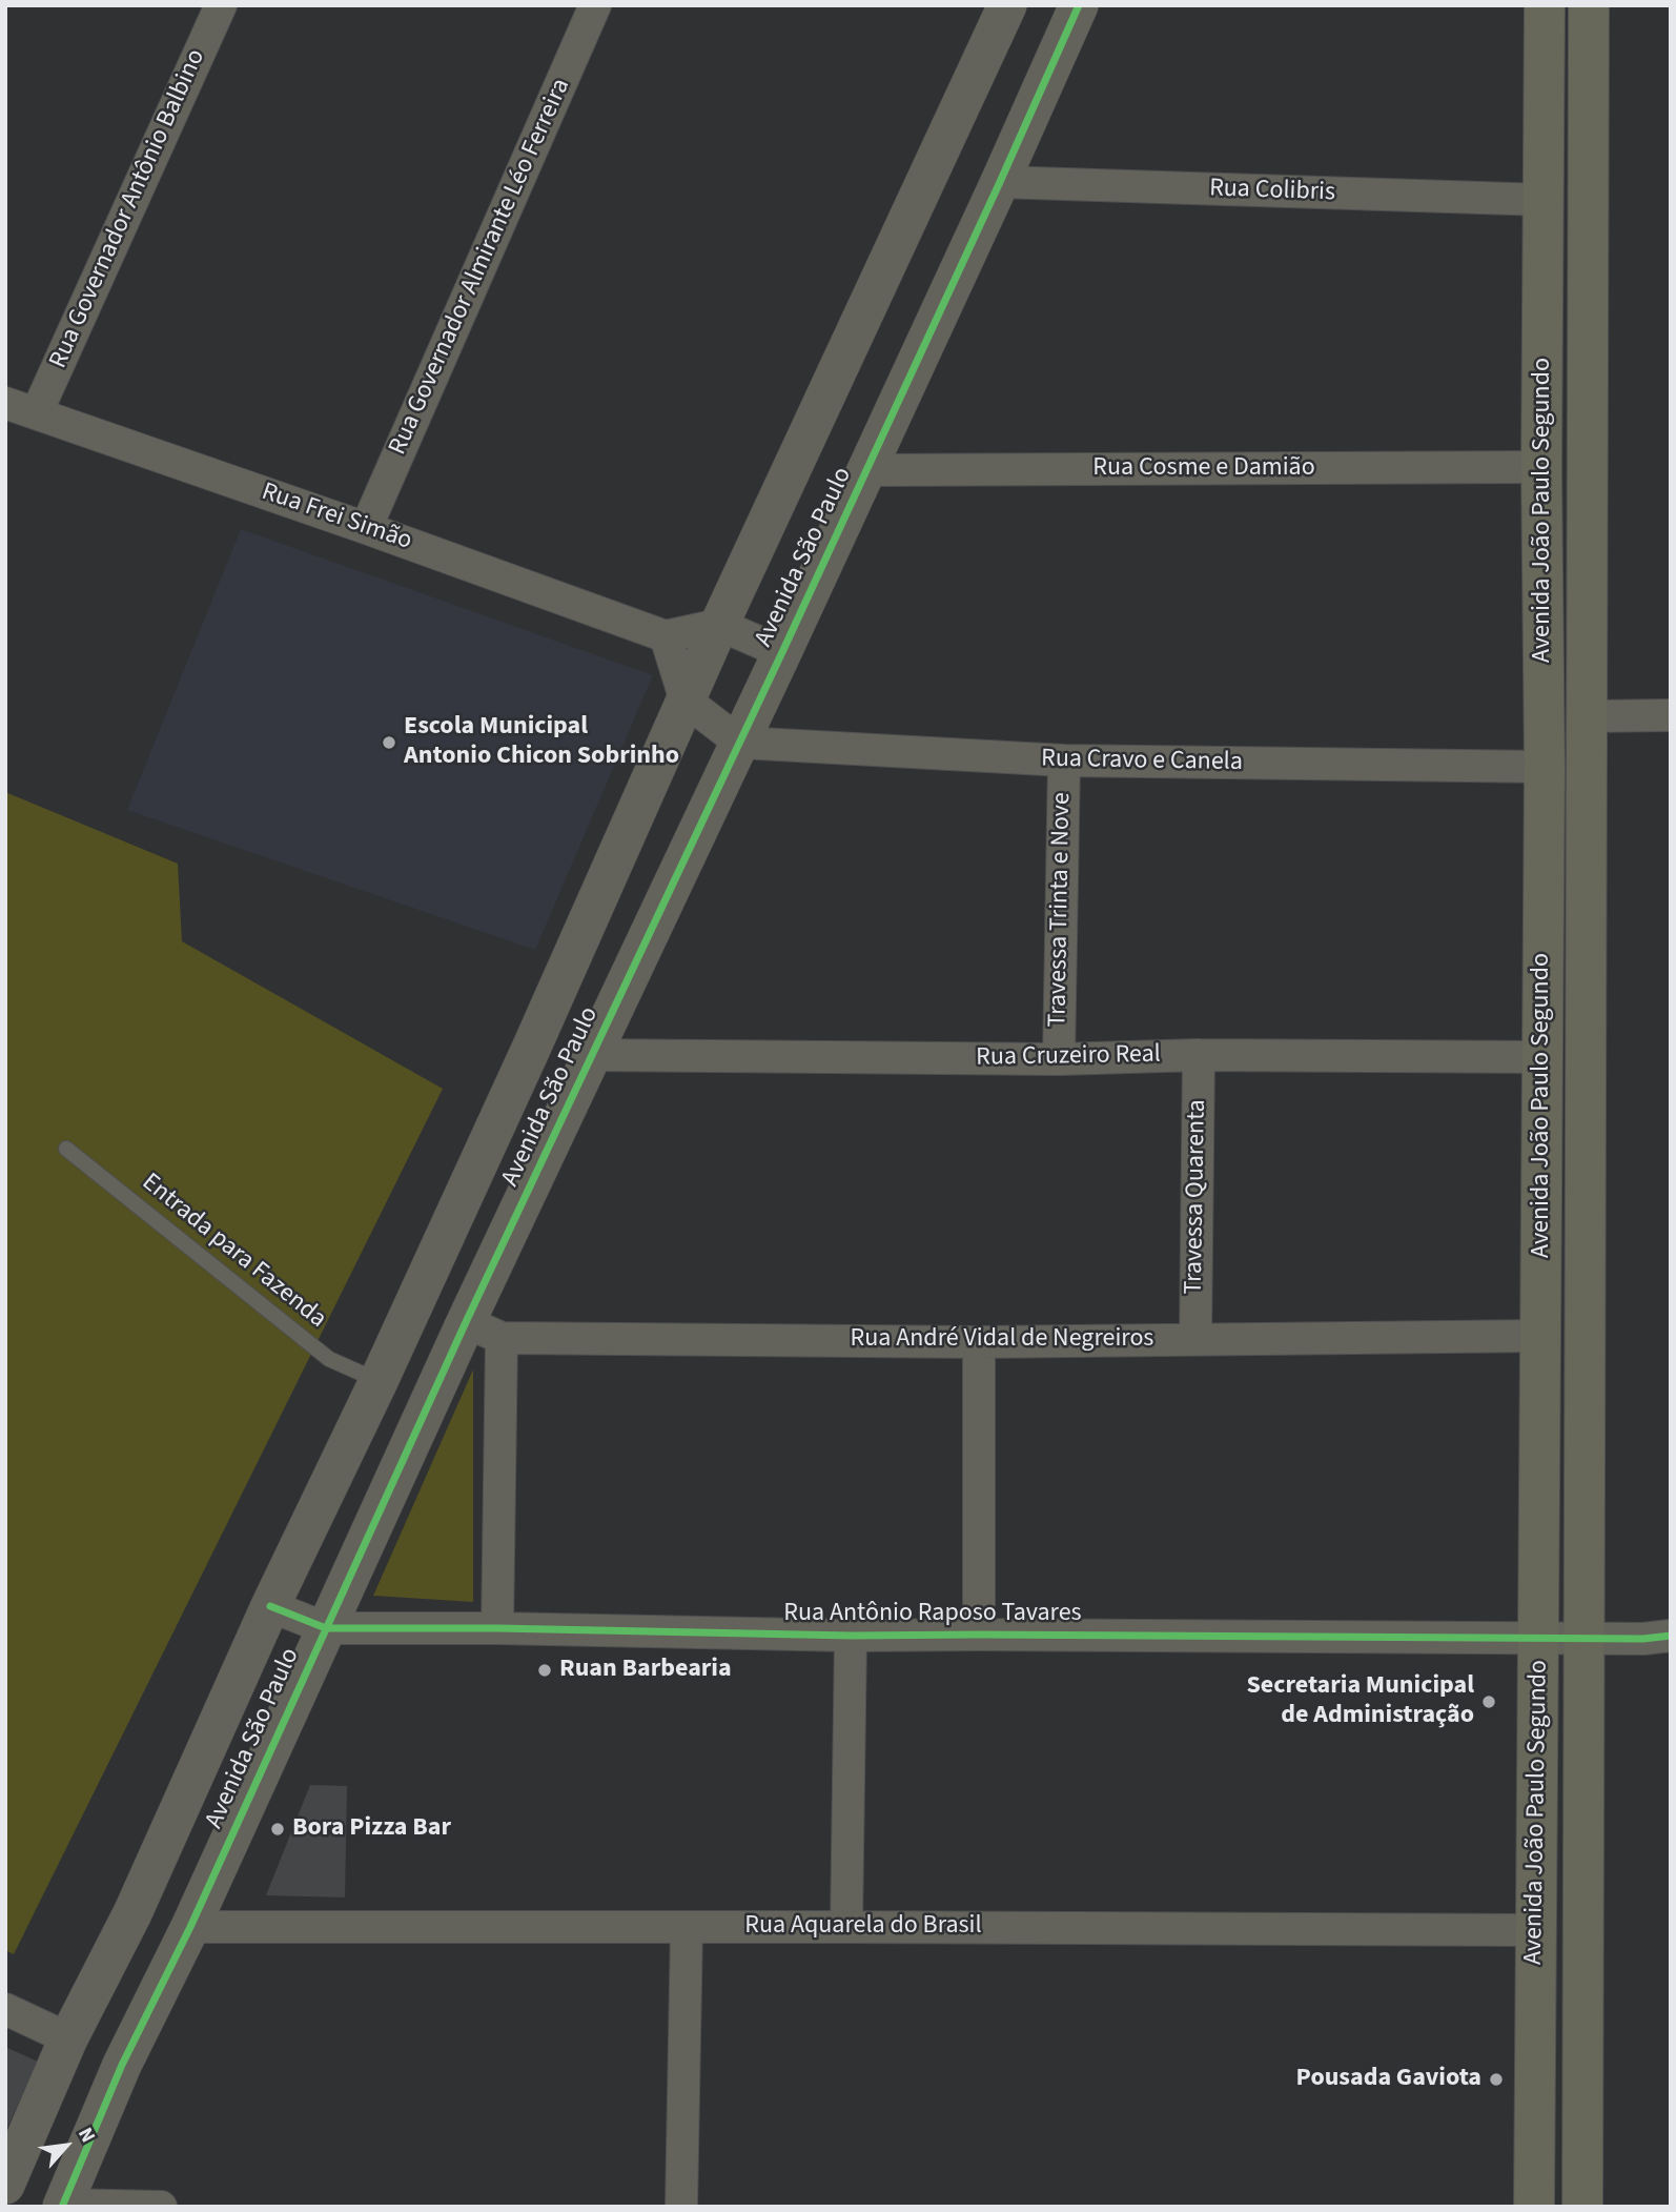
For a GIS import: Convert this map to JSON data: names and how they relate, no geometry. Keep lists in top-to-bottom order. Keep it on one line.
{"streets":{"main road":["Avenida João Paulo Segundo"],"street":["Rua Colibris","Rua Governador Antônio Balbino","Rua Governador Almirante Léo Ferreira","Rua Cosme e Damião","Rua Frei Simão","Avenida São Paulo","Rua Cravo e Canela","Travessa Trinta e Nove","Rua Cruzeiro Real","Travessa Quarenta","Rua André Vidal de Negreiros","Rua Antônio Raposo Tavares","Rua Aquarela do Brasil"],"lane":["Entrada para Fazenda"]},"crossings":[["Rua Colibris","Avenida João Paulo Segundo"],["Rua Colibris","Avenida São Paulo"],["Rua Governador Antônio Balbino","Rua Frei Simão"],["Rua Governador Almirante Léo Ferreira","Rua Frei Simão"],["Rua Cosme e Damião","Avenida João Paulo Segundo"],["Rua Cosme e Damião","Avenida São Paulo"],["Avenida João Paulo Segundo","Rua Cravo e Canela"],["Avenida João Paulo Segundo","Rua Cruzeiro Real"],["Avenida João Paulo Segundo","Rua André Vidal de Negreiros"],["Avenida João Paulo Segundo","Rua Antônio Raposo Tavares"],["Avenida João Paulo Segundo","Rua Aquarela do Brasil"],["Avenida São Paulo","Rua Cravo e Canela"],["Avenida São Paulo","Rua Cruzeiro Real"],["Avenida São Paulo","Entrada para Fazenda"],["Avenida São Paulo","Rua André Vidal de Negreiros"],["Avenida São Paulo","Rua Antônio Raposo Tavares"],["Avenida São Paulo","Rua Aquarela do Brasil"],["Rua Cravo e Canela","Travessa Trinta e Nove"],["Travessa Trinta e Nove","Rua Cruzeiro Real"],["Rua Cruzeiro Real","Travessa Quarenta"],["Travessa Quarenta","Rua André Vidal de Negreiros"]],"places":["Escola Municipal Antonio Chicon Sobrinho","Ruan Barbearia","Secretaria Municipal de Administração","Bora Pizza Bar","Pousada Gaviota"],"north":"top right"}
